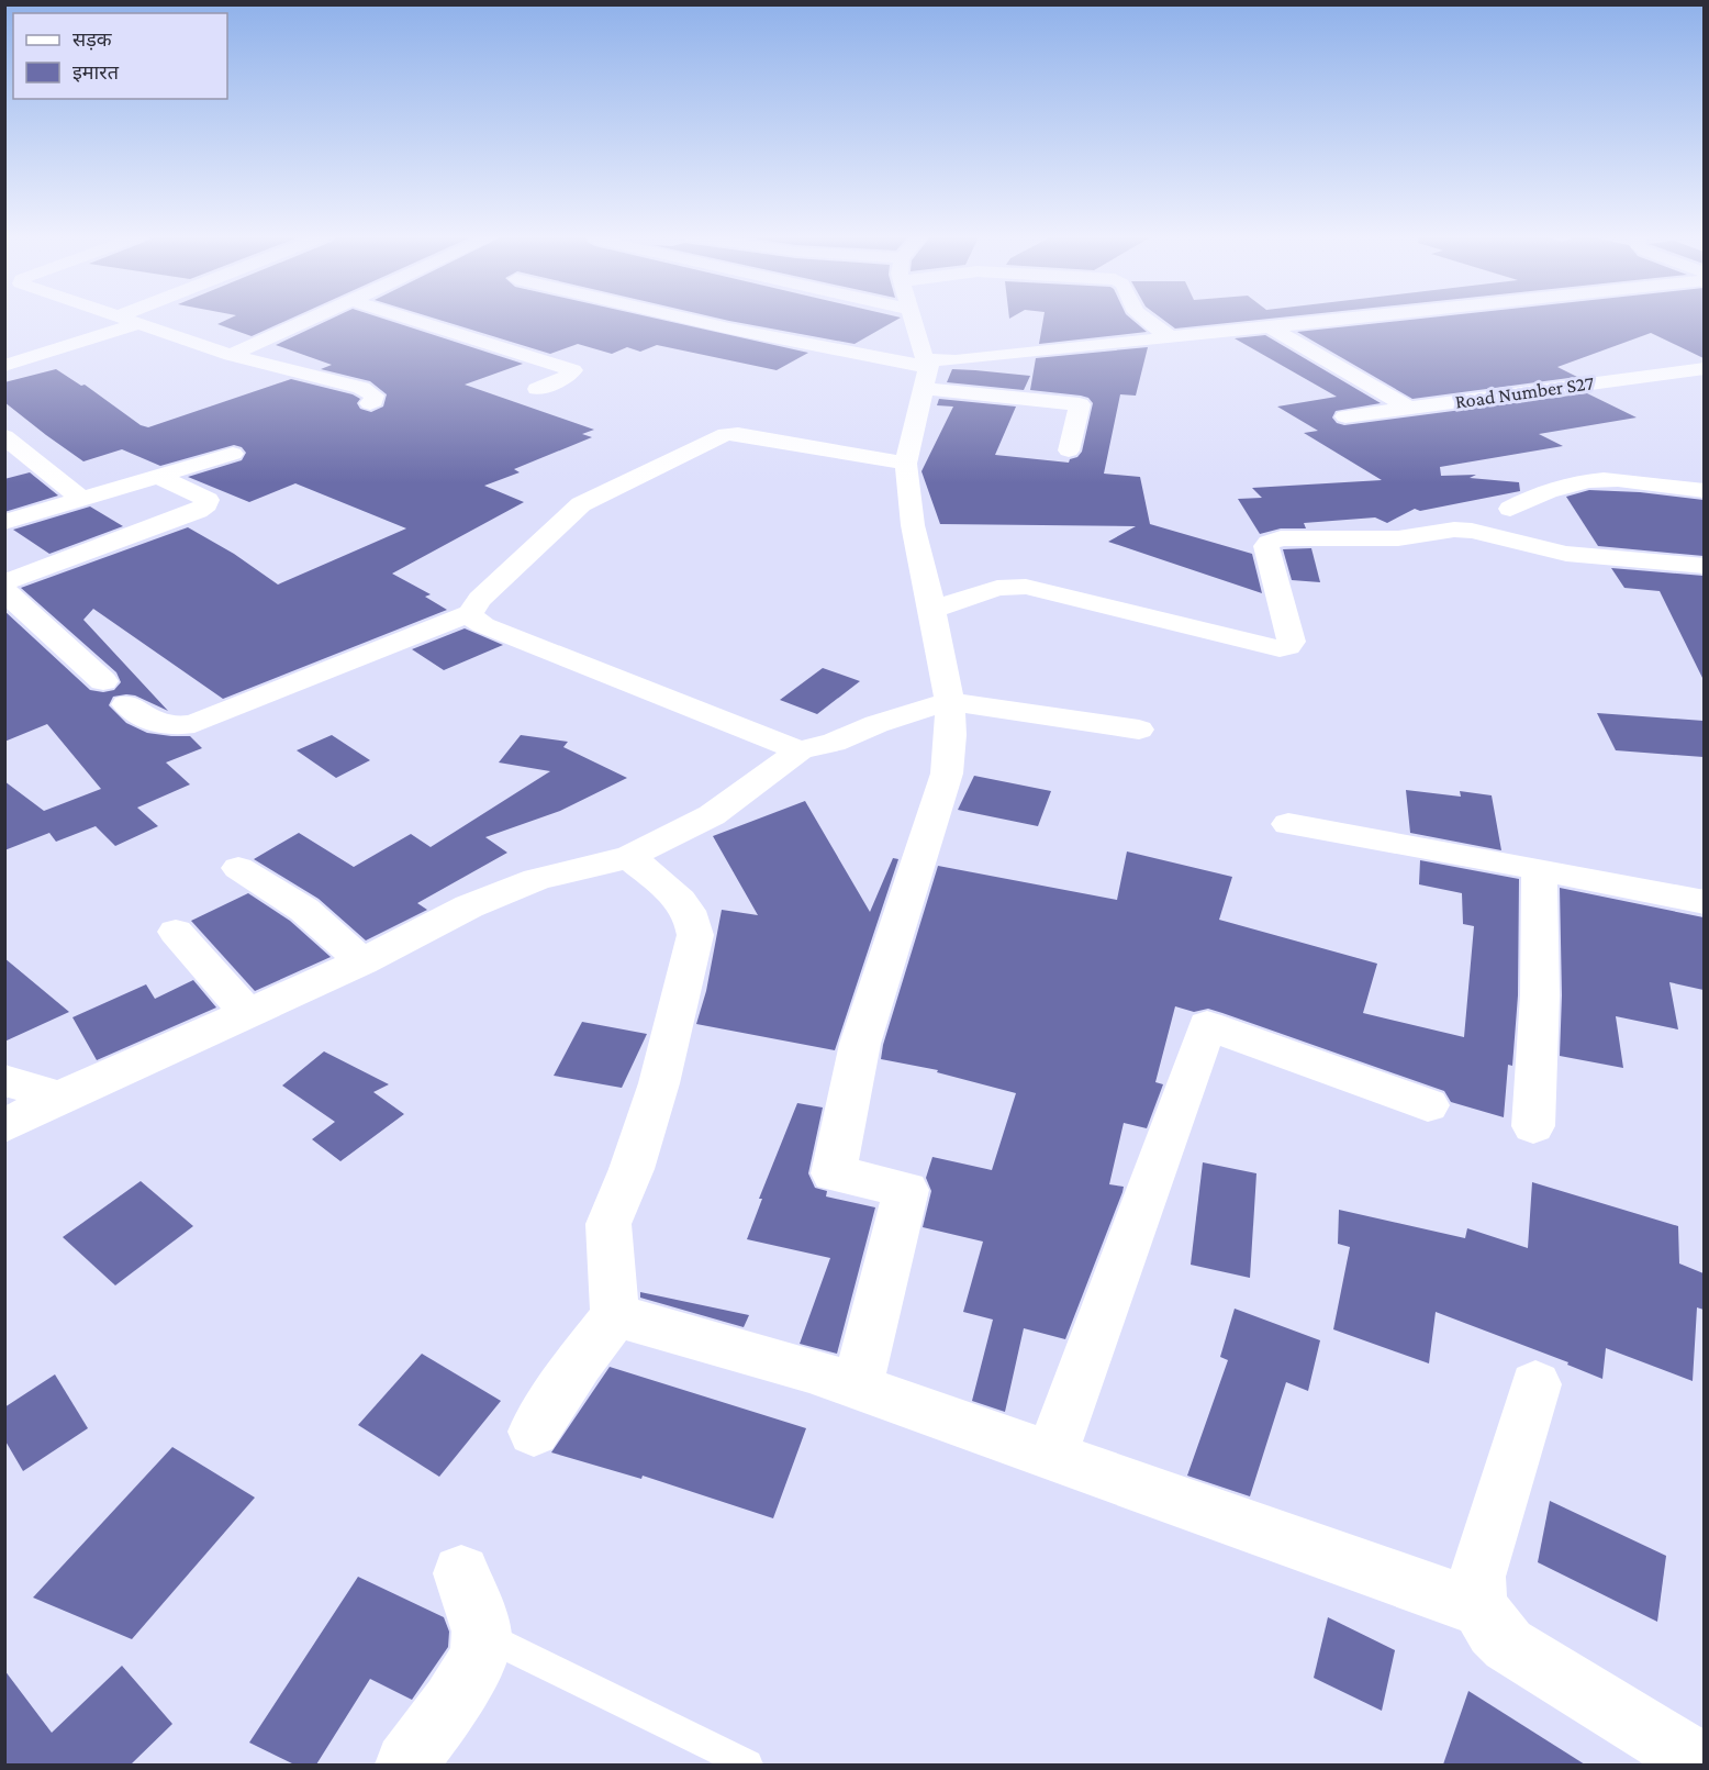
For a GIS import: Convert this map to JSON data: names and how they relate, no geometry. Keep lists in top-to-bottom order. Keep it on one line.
{"streets":{"street":["Road Number S27"]},"legend":["सड़क","इमारत"]}
